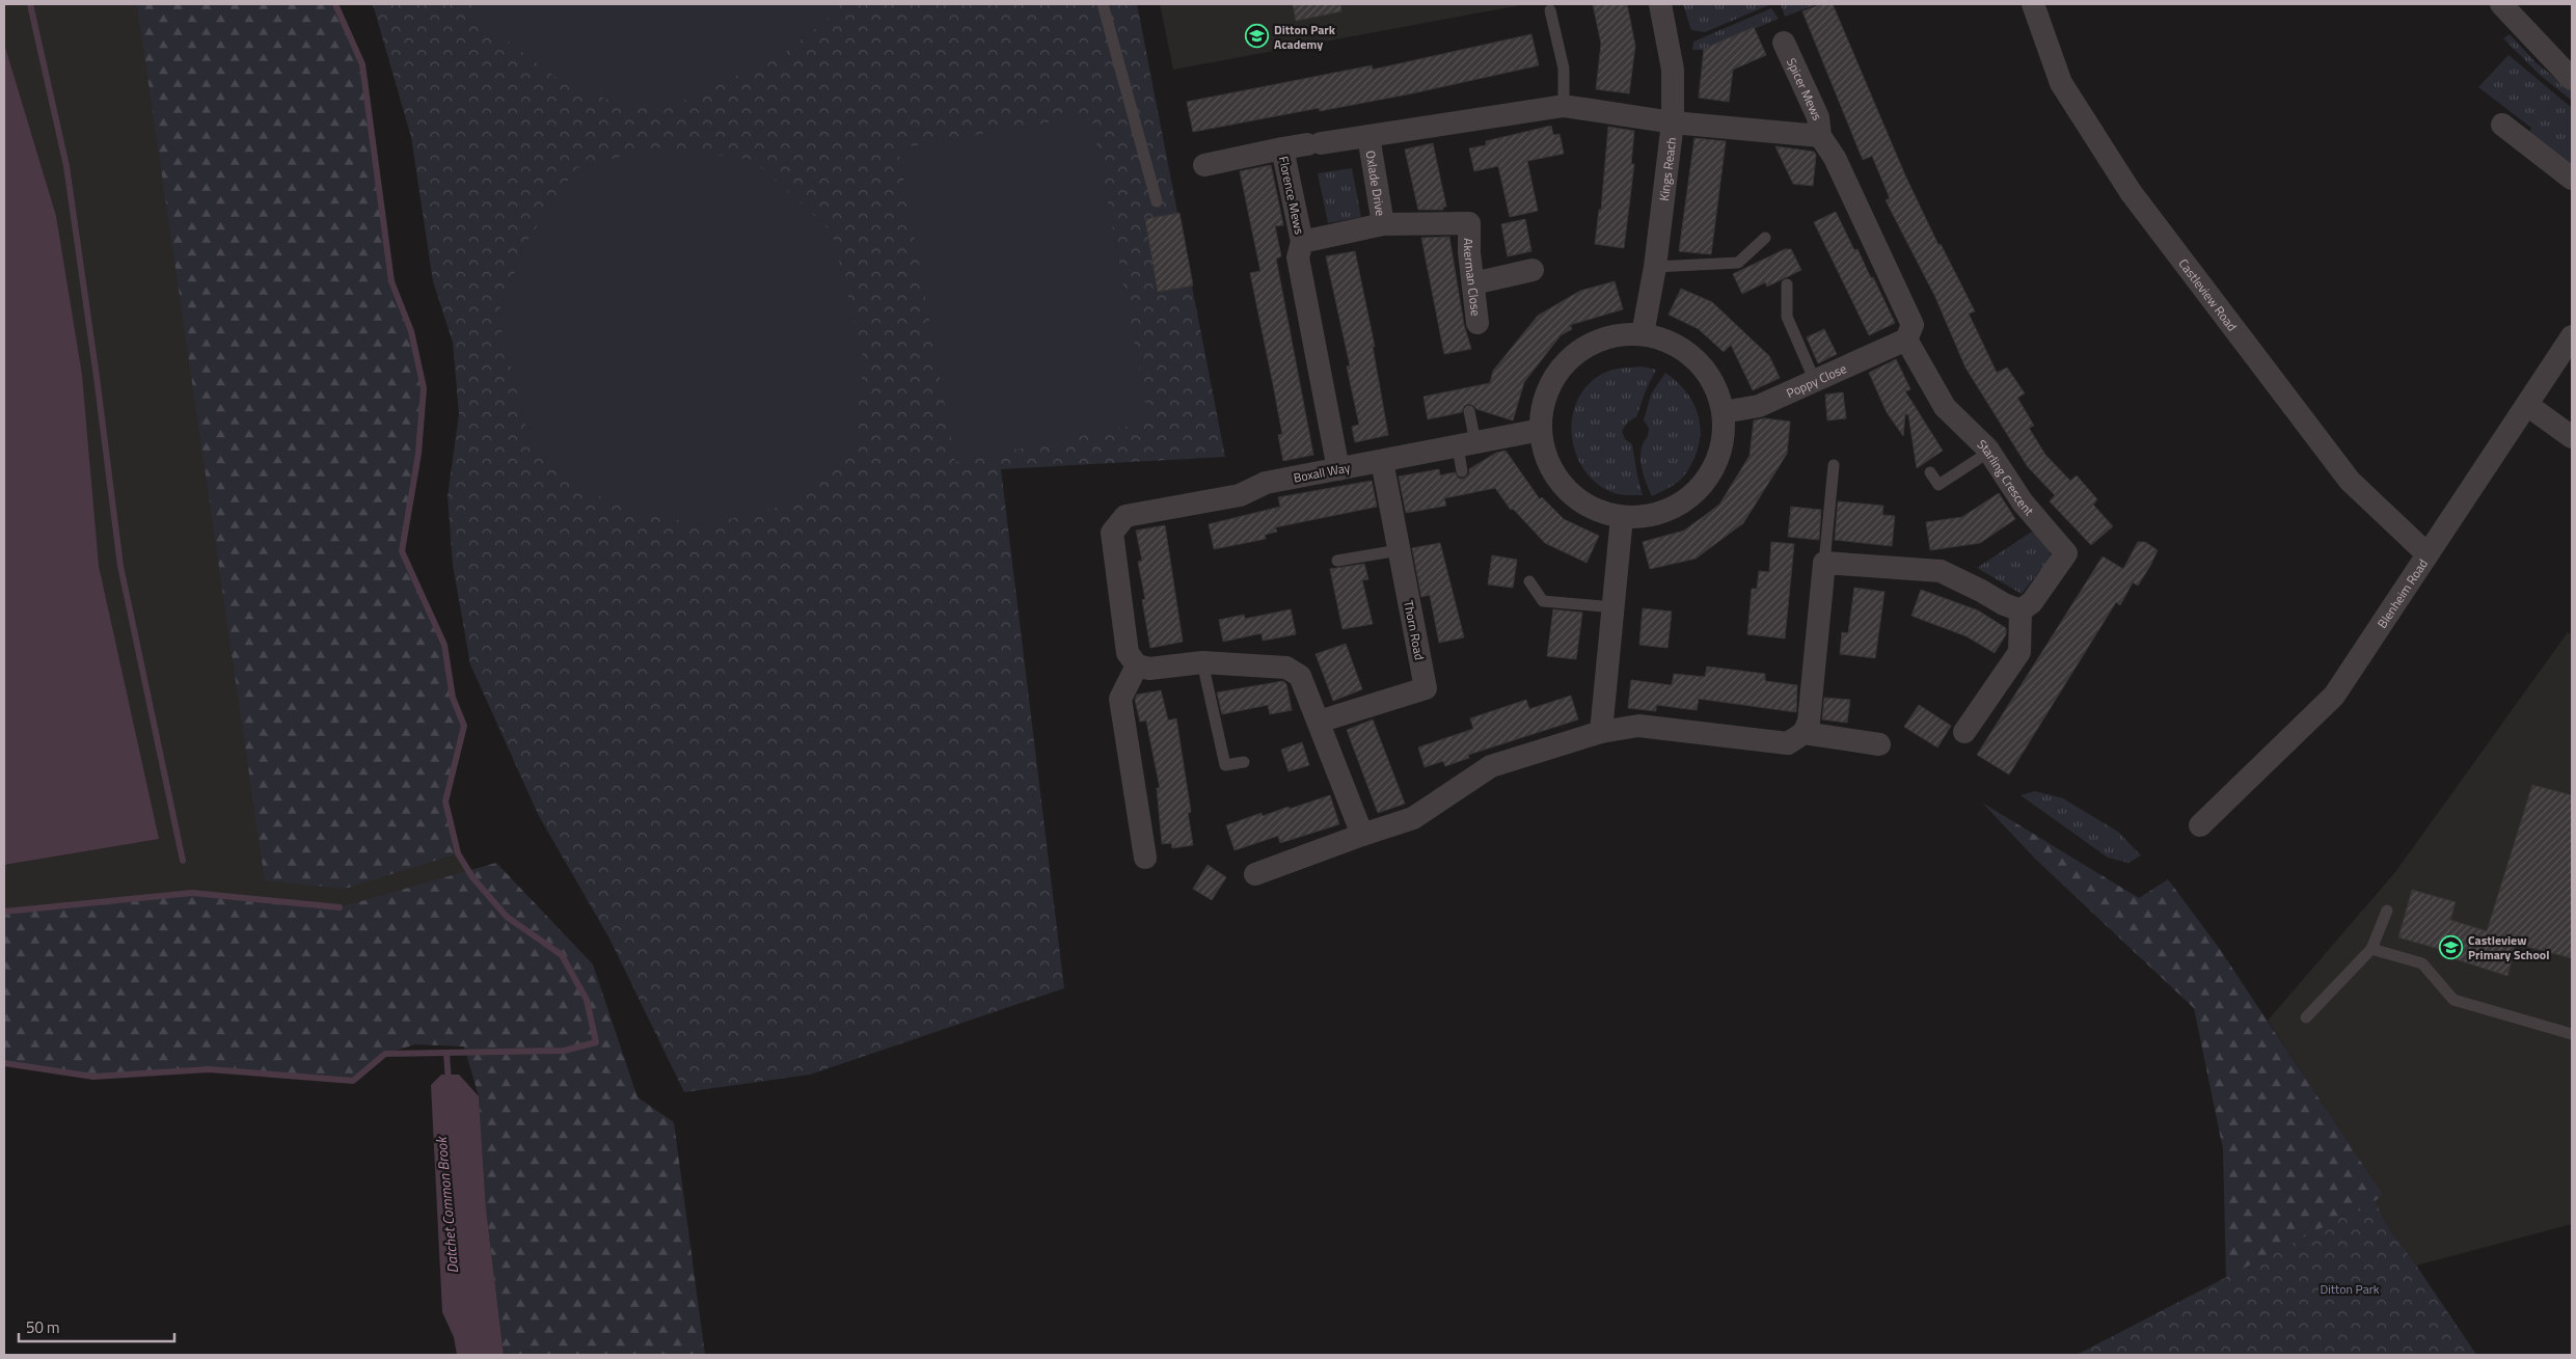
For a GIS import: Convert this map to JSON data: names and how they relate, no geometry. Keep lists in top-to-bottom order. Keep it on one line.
{"streets":{"street":["Spicer Mews","Kings Reach","Oxlade Drive","Florence Mews","Akerman Close","Castleview Road","Poppy Close","Boxall Way","Starling Crescent","Blenheim Road","Thorn Road"]},"crossings":[["Spicer Mews","Oxlade Drive"],["Kings Reach","Oxlade Drive"],["Kings Reach","Poppy Close"],["Kings Reach","Boxall Way"],["Oxlade Drive","Florence Mews"],["Oxlade Drive","Akerman Close"],["Castleview Road","Blenheim Road"],["Poppy Close","Boxall Way"],["Poppy Close","Starling Crescent"],["Boxall Way","Thorn Road"]],"water":["Datchet Common Brook"],"parks":["Ditton Park"],"places":{"school or university":["Ditton Park Academy","Castleview Primary School"]},"scale_bar":"50 m"}
